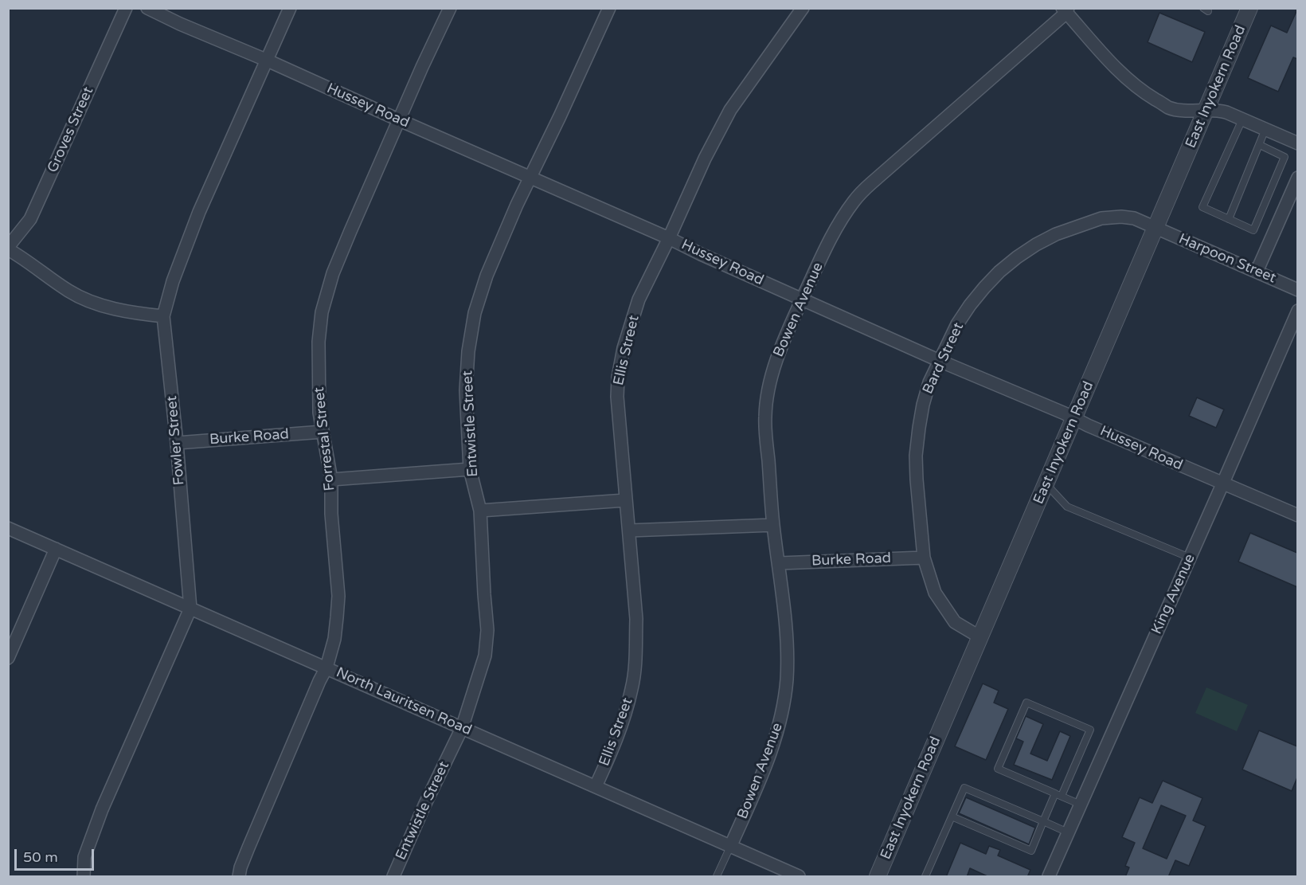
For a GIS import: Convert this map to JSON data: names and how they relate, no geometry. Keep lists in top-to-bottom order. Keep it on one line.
{"streets":{"street":["East Inyokern Road","Hussey Road","Groves Street","Harpoon Street","Bowen Avenue","Ellis Street","Bard Street","Entwistle Street","Burke Road","Forrestal Street","Fowler Street","King Avenue","North Lauritsen Road"]},"crossings":[["East Inyokern Road","Hussey Road"],["East Inyokern Road","Harpoon Street"],["East Inyokern Road","Bard Street"],["Hussey Road","Bowen Avenue"],["Hussey Road","Ellis Street"],["Hussey Road","Bard Street"],["Hussey Road","Entwistle Street"],["Hussey Road","Forrestal Street"],["Hussey Road","Fowler Street"],["Hussey Road","King Avenue"],["Harpoon Street","Bard Street"],["Bowen Avenue","Burke Road"],["Bowen Avenue","North Lauritsen Road"],["Ellis Street","North Lauritsen Road"],["Bard Street","Burke Road"],["Entwistle Street","North Lauritsen Road"],["Burke Road","Forrestal Street"],["Burke Road","Fowler Street"],["Forrestal Street","North Lauritsen Road"],["Fowler Street","North Lauritsen Road"]],"scale_bar":"50 m"}
